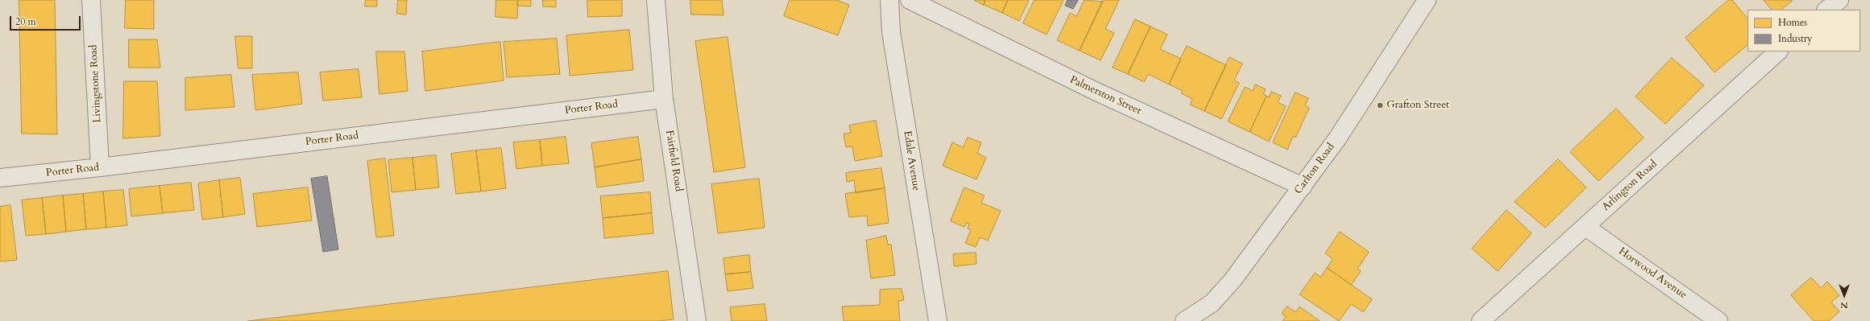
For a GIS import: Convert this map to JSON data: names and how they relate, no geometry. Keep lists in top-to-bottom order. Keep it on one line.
{"streets":{"street":["Livingstone Road","Palmerston Street","Porter Road","Fairfield Road","Edale Avenue","Carlton Road","Arlington Road","Horwood Avenue"]},"crossings":[["Livingstone Road","Porter Road"],["Palmerston Street","Carlton Road"],["Porter Road","Fairfield Road"],["Arlington Road","Horwood Avenue"]],"places":["Grafton Street"],"legend":["Homes","Industry"],"scale_bar":"20 m","north":"bottom"}
